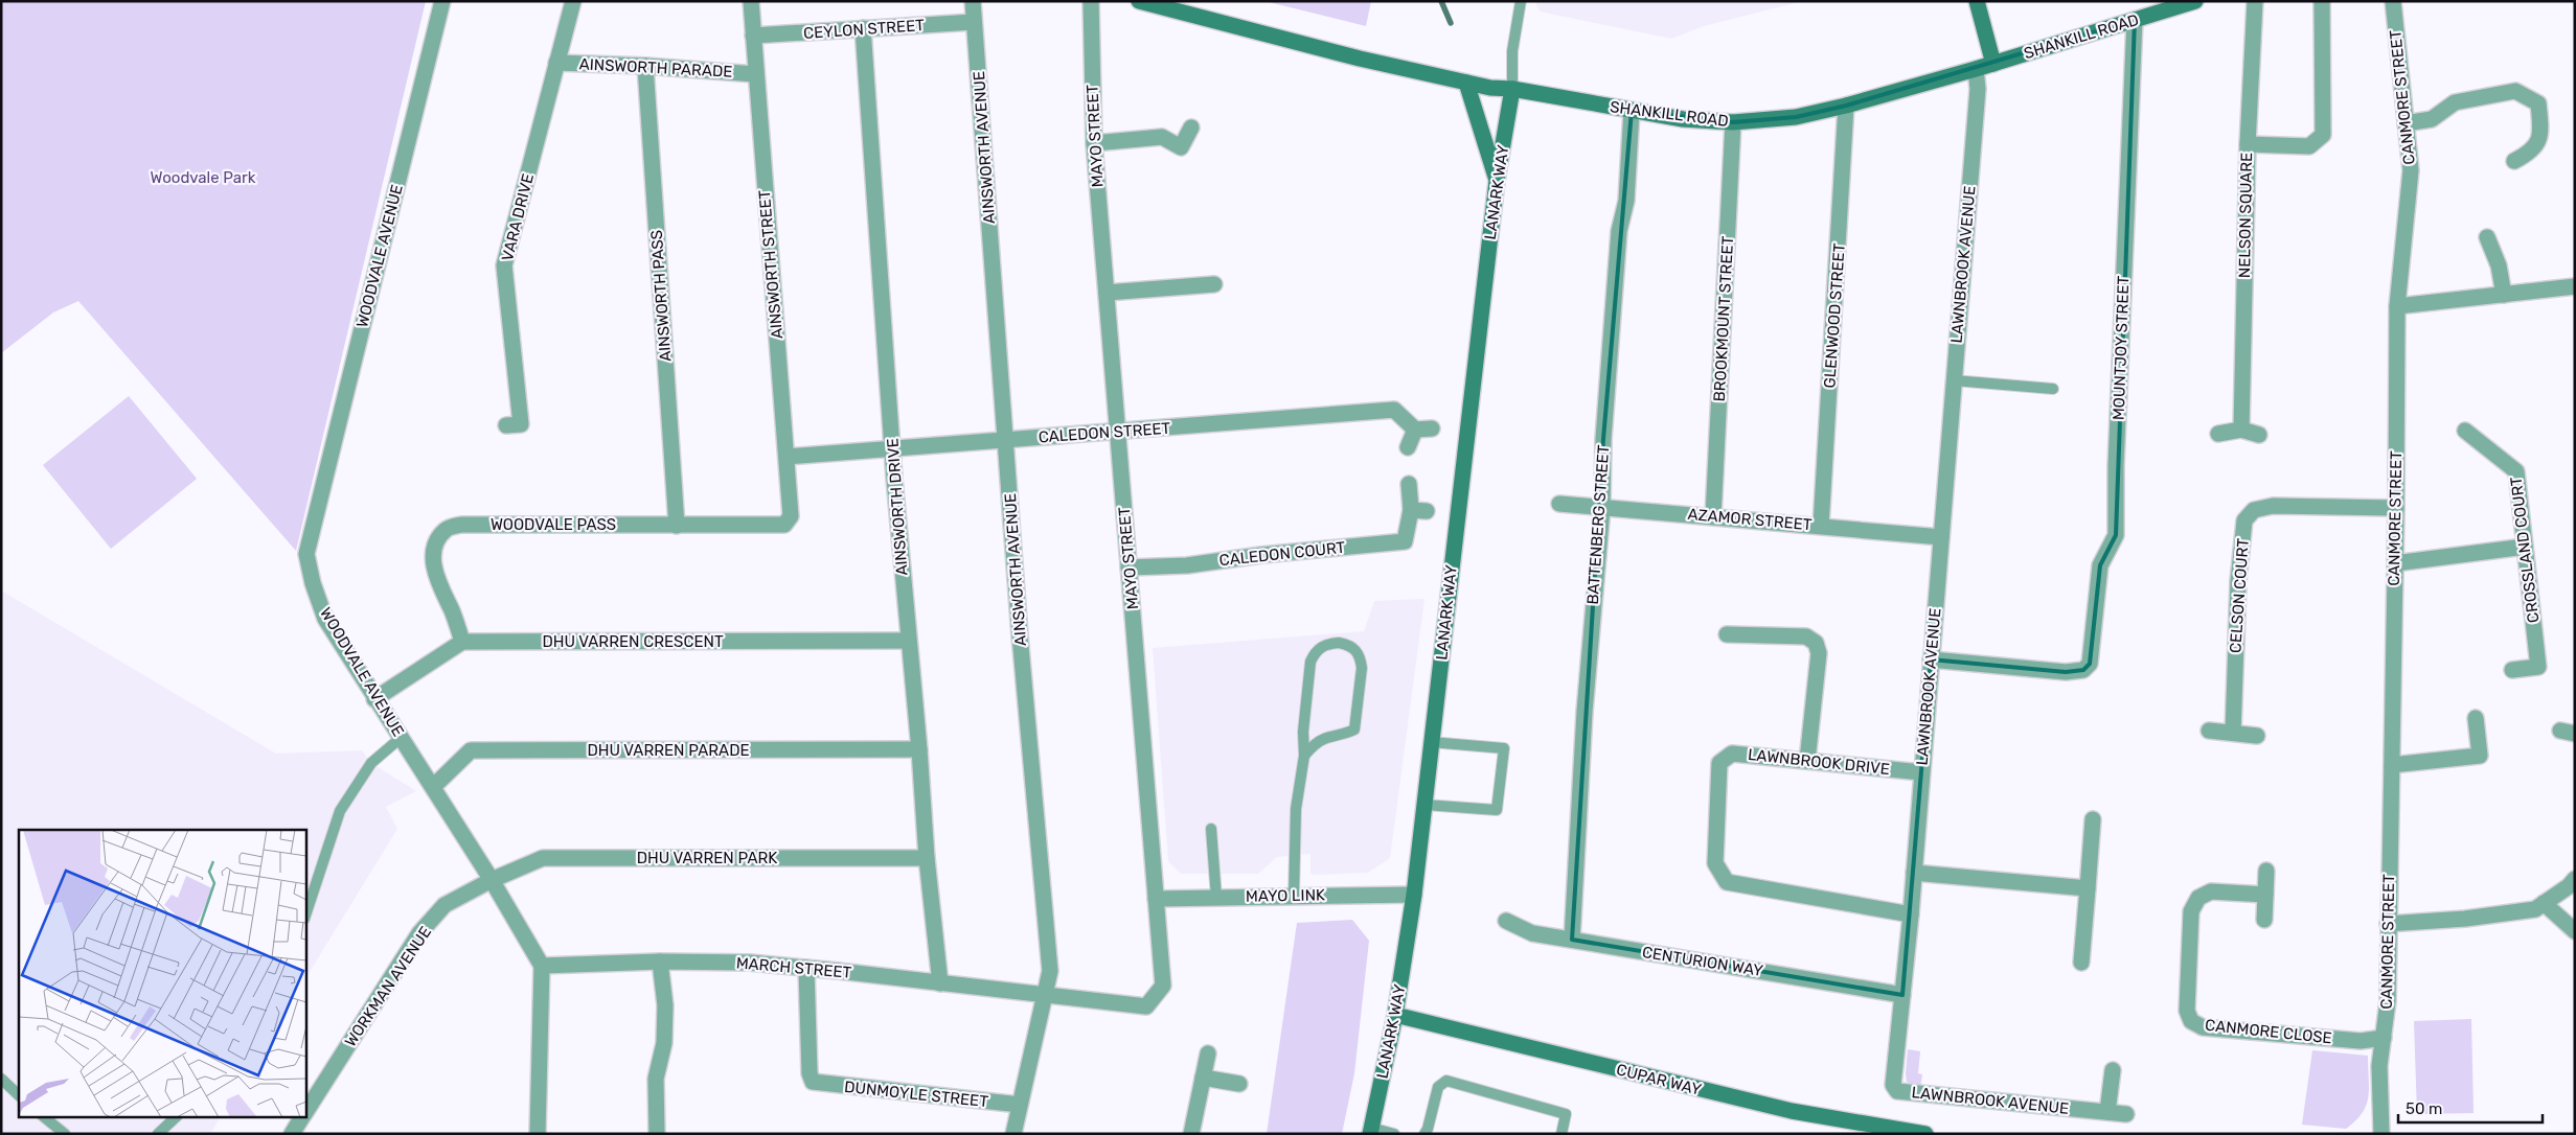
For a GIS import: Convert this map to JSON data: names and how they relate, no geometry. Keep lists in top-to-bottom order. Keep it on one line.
{"streets":{"street":["CEYLON STREET","SHANKILL ROAD","AINSWORTH PARADE","CANMORE STREET","MAYO STREET","AINSWORTH AVENUE","LANARK WAY","NELSON SQUARE","VARA DRIVE","WOODVALE AVENUE","AINSWORTH STREET","LAWNBROOK AVENUE","AINSWORTH PASS","GLENWOOD STREET","BROOKMOUNT STREET","MOUNTJOY STREET","CALEDON STREET","AINSWORTH DRIVE","AZAMOR STREET","WOODVALE PASS","BATTENBERG STREET","CROSSLAND COURT","CALEDON COURT","CELSON COURT","DHU VARREN CRESCENT","DHU VARREN PARADE","LAWNBROOK DRIVE","DHU VARREN PARK","MAYO LINK","CENTURION WAY","MARCH STREET","WORKMAN AVENUE","CANMORE CLOSE","CUPAR WAY","DUNMOYLE STREET"]},"crossings":[["CEYLON STREET","AINSWORTH AVENUE"],["CEYLON STREET","AINSWORTH STREET"],["CEYLON STREET","AINSWORTH DRIVE"],["SHANKILL ROAD","LANARK WAY"],["SHANKILL ROAD","LAWNBROOK AVENUE"],["SHANKILL ROAD","GLENWOOD STREET"],["SHANKILL ROAD","BROOKMOUNT STREET"],["SHANKILL ROAD","MOUNTJOY STREET"],["SHANKILL ROAD","BATTENBERG STREET"],["AINSWORTH PARADE","VARA DRIVE"],["AINSWORTH PARADE","AINSWORTH STREET"],["AINSWORTH PARADE","AINSWORTH PASS"],["CANMORE STREET","CELSON COURT"],["CANMORE STREET","CANMORE CLOSE"],["MAYO STREET","AINSWORTH AVENUE"],["MAYO STREET","CALEDON STREET"],["MAYO STREET","CALEDON COURT"],["MAYO STREET","MAYO LINK"],["MAYO STREET","MARCH STREET"],["AINSWORTH AVENUE","CALEDON STREET"],["AINSWORTH AVENUE","MARCH STREET"],["AINSWORTH AVENUE","DUNMOYLE STREET"],["LANARK WAY","MAYO LINK"],["LANARK WAY","CUPAR WAY"],["WOODVALE AVENUE","DHU VARREN PARADE"],["WOODVALE AVENUE","DHU VARREN PARK"],["WOODVALE AVENUE","MARCH STREET"],["WOODVALE AVENUE","WORKMAN AVENUE"],["AINSWORTH STREET","CALEDON STREET"],["AINSWORTH STREET","WOODVALE PASS"],["LAWNBROOK AVENUE","MOUNTJOY STREET"],["LAWNBROOK AVENUE","AZAMOR STREET"],["LAWNBROOK AVENUE","LAWNBROOK DRIVE"],["LAWNBROOK AVENUE","CENTURION WAY"],["AINSWORTH PASS","WOODVALE PASS"],["GLENWOOD STREET","AZAMOR STREET"],["BROOKMOUNT STREET","AZAMOR STREET"],["CALEDON STREET","AINSWORTH DRIVE"],["AINSWORTH DRIVE","DHU VARREN CRESCENT"],["AINSWORTH DRIVE","DHU VARREN PARADE"],["AINSWORTH DRIVE","DHU VARREN PARK"],["AINSWORTH DRIVE","MARCH STREET"],["AZAMOR STREET","BATTENBERG STREET"],["WOODVALE PASS","DHU VARREN CRESCENT"],["BATTENBERG STREET","CENTURION WAY"],["DHU VARREN PARK","WORKMAN AVENUE"],["MARCH STREET","DUNMOYLE STREET"]],"parks":["Woodvale Park"],"scale_bar":"50 m"}
